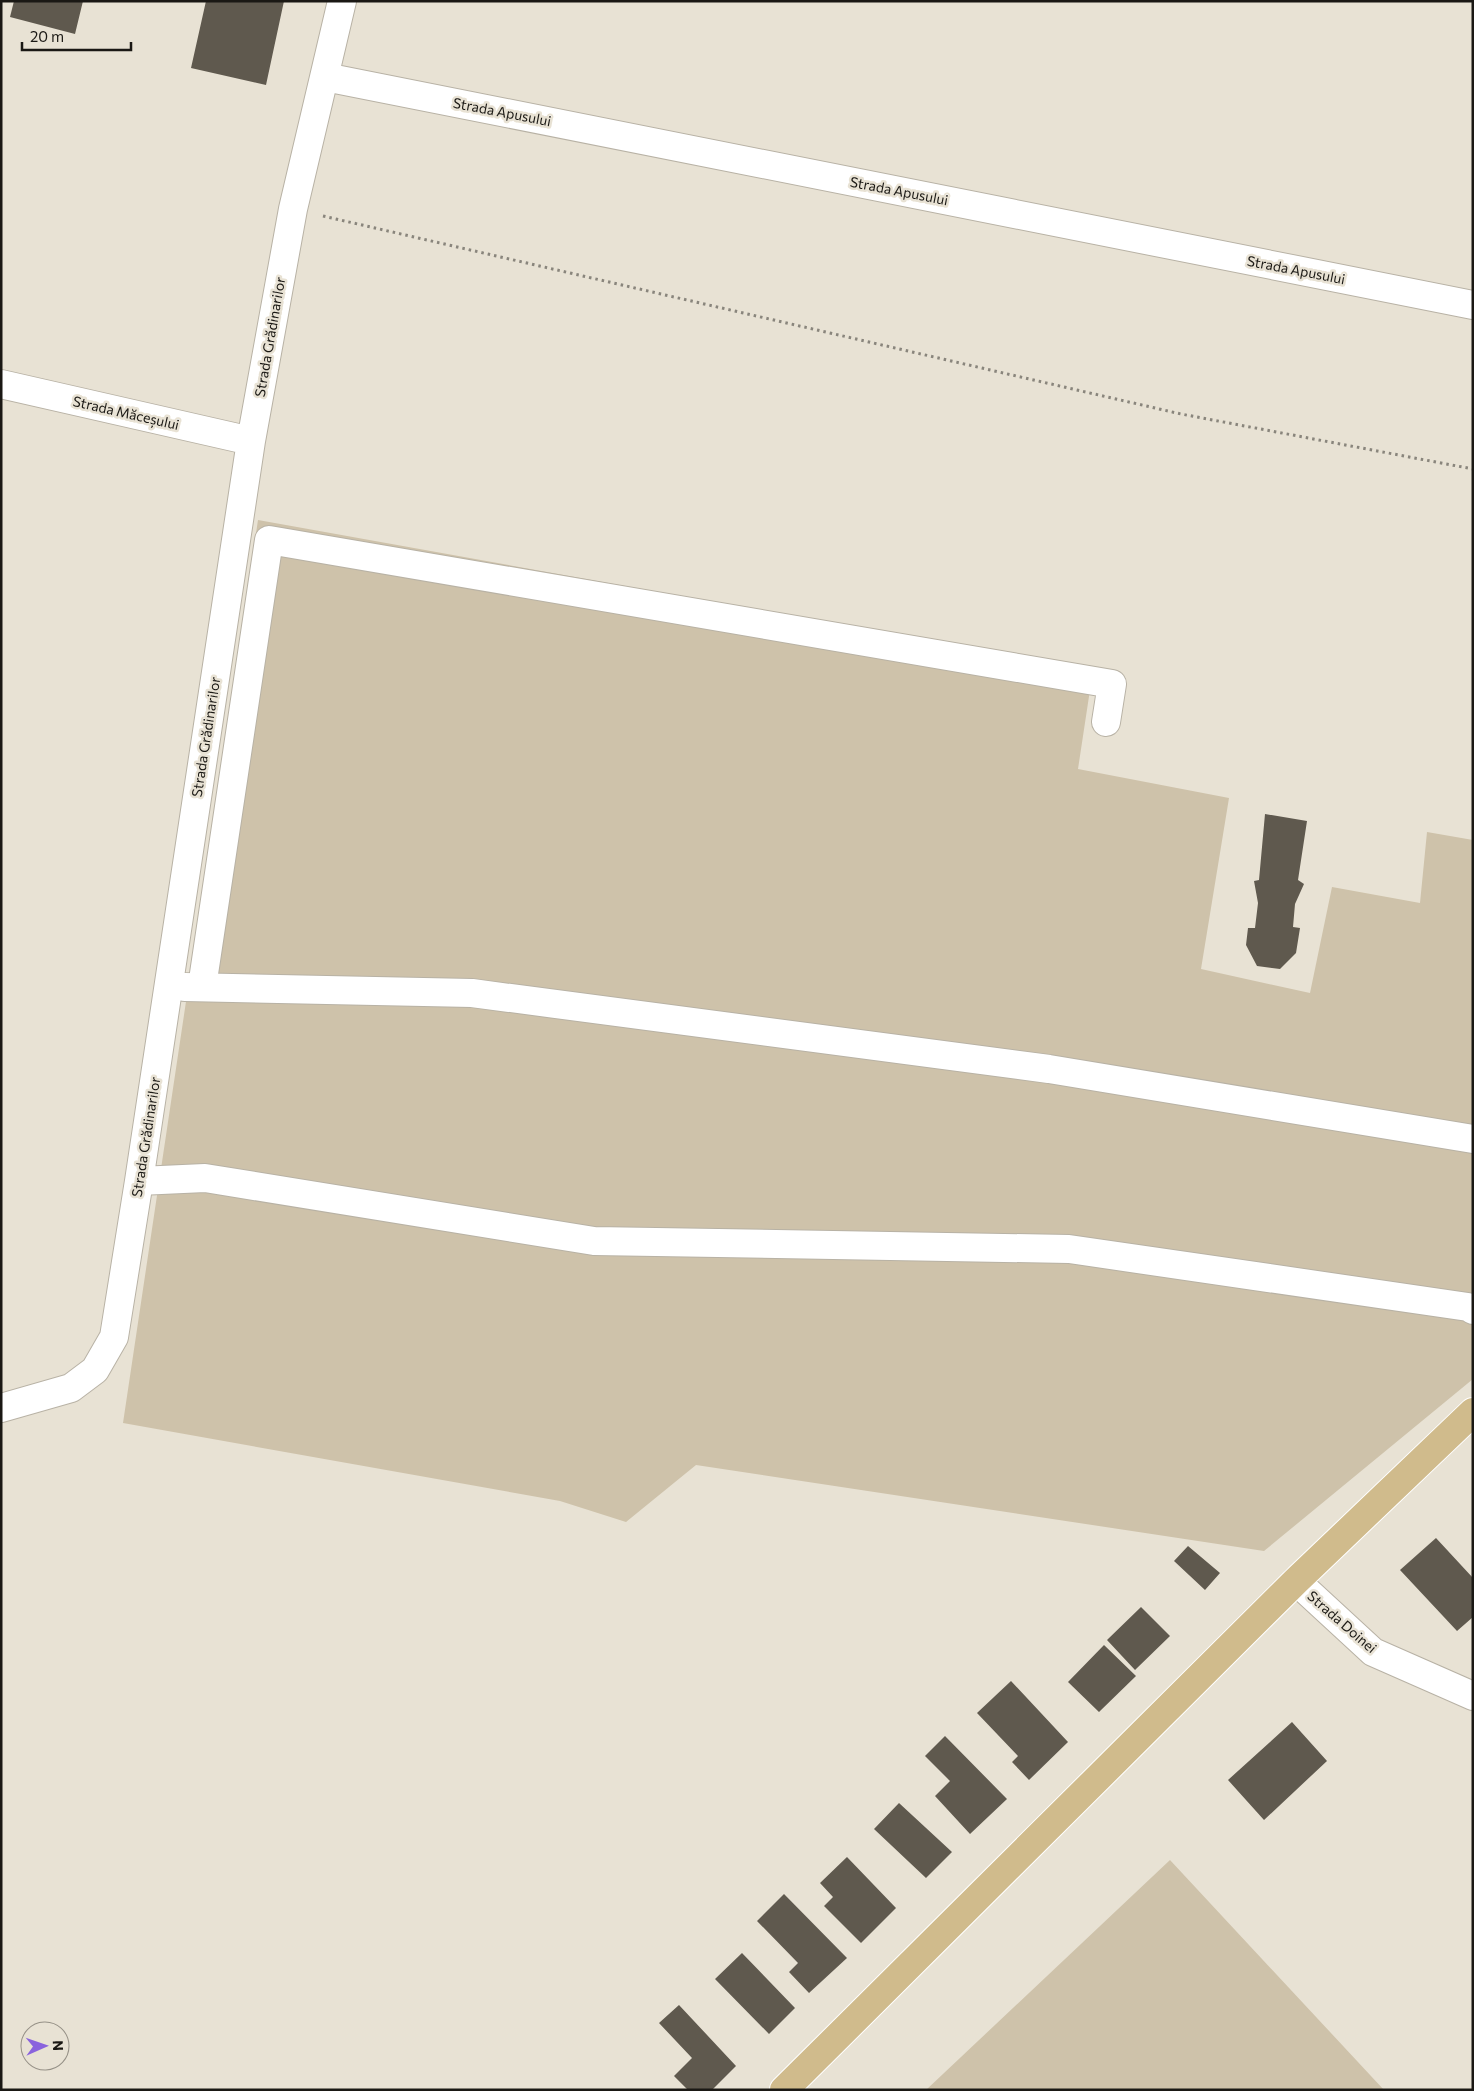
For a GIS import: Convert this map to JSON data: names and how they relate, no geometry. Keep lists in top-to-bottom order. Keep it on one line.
{"streets":{"street":["Strada Apusului","Strada Grădinarilor","Strada Măceșului","Strada Doinei"]},"crossings":[["Strada Apusului","Strada Grădinarilor"],["Strada Grădinarilor","Strada Măceșului"]],"scale_bar":"20 m","north":"right"}
